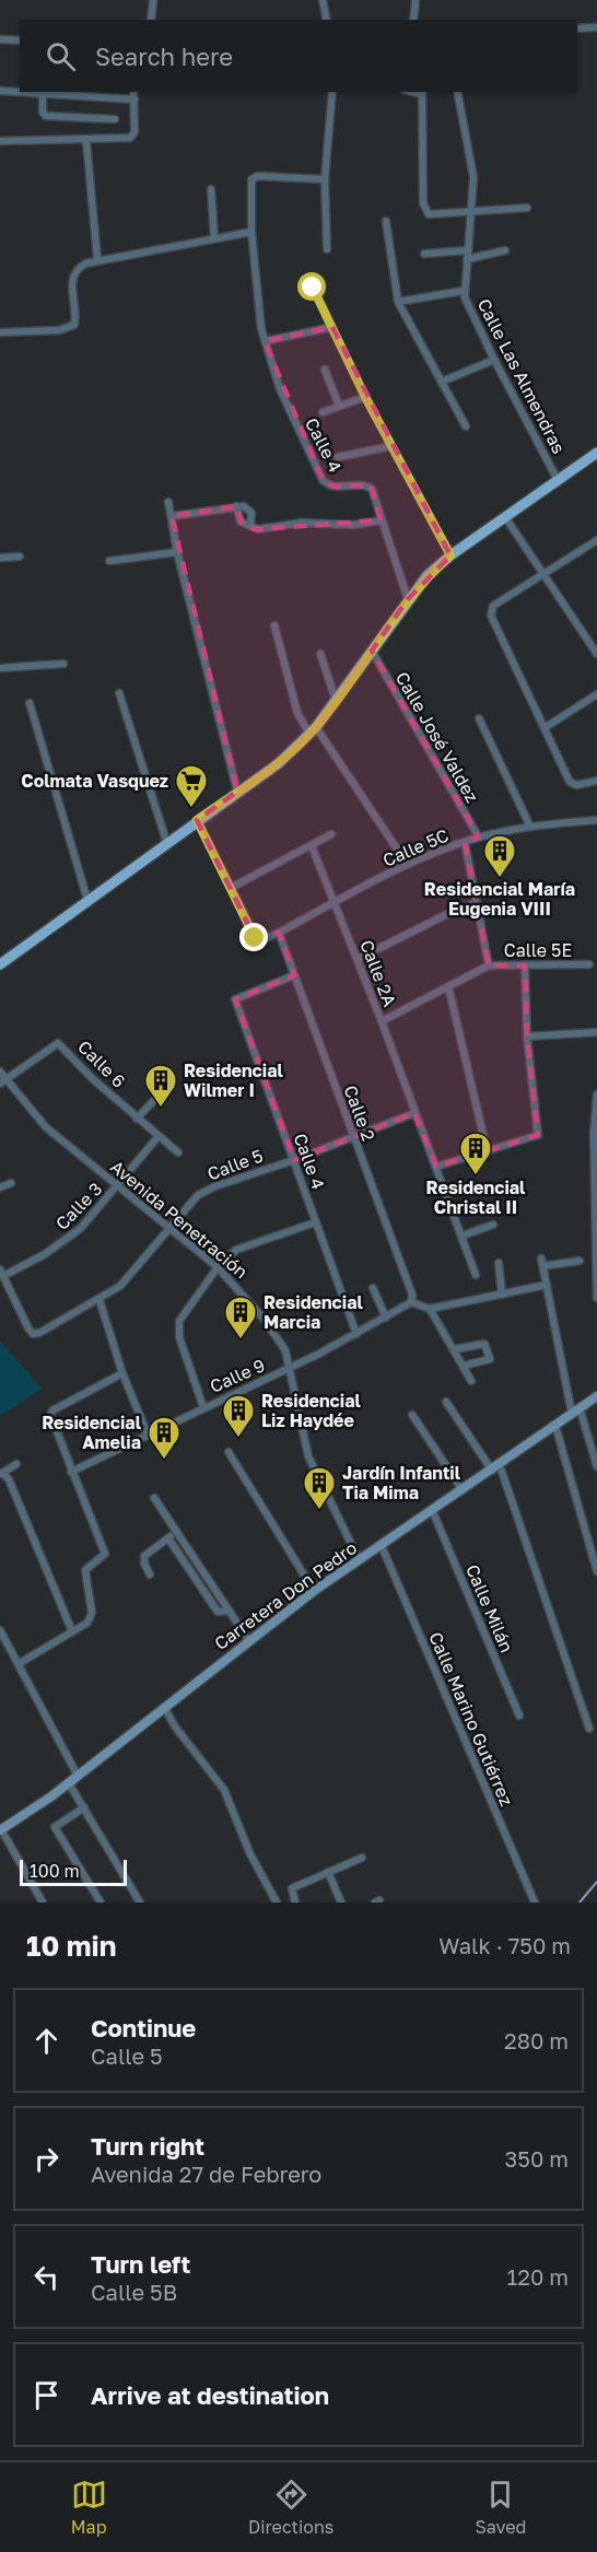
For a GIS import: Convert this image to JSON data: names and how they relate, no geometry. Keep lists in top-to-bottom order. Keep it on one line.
{"streets":{"street":["Calle Las Almendras","Calle 4","Calle José Valdez","Calle 5C","Calle 5E","Calle 2A","Calle 6","Calle 2","Calle 5","Calle 3","Avenida Penetración","Calle 9","Carretera Don Pedro","Calle Milán","Calle Marino Gutiérrez"]},"crossings":[["Calle 4","Calle 2"],["Calle 4","Calle 5"],["Calle 4","Calle 9"],["Calle José Valdez","Calle 5C"],["Calle 5C","Calle 2A"],["Calle 5C","Calle 2"],["Calle 5E","Calle 2A"],["Calle 2A","Calle 5"],["Calle 6","Calle 3"],["Calle 6","Avenida Penetración"],["Calle 2","Calle 5"],["Calle 2","Calle 9"],["Calle 5","Calle 3"],["Calle 5","Avenida Penetración"],["Calle 3","Avenida Penetración"],["Avenida Penetración","Calle 9"],["Avenida Penetración","Carretera Don Pedro"],["Carretera Don Pedro","Calle Milán"],["Carretera Don Pedro","Calle Marino Gutiérrez"]],"places":{"supermarket":["Colmata Vasquez"],"building":["Residencial María Eugenia VIII","Residencial Wilmer I","Residencial Christal II","Residencial Marcia","Residencial Liz Haydée","Residencial Amelia","Jardín Infantil Tia Mima"]},"scale_bar":"100 m","page":{"search":"Search here","scale":"100 m","heading":["10 min","Walk · 750 m"],"list":[["Continue","Calle 5","280 m"],["Turn right","Avenida 27 de Febrero","350 m"],["Turn left","Calle 5B","120 m"],"Arrive at destination"],"nav":["Map","Directions","Saved"]}}
